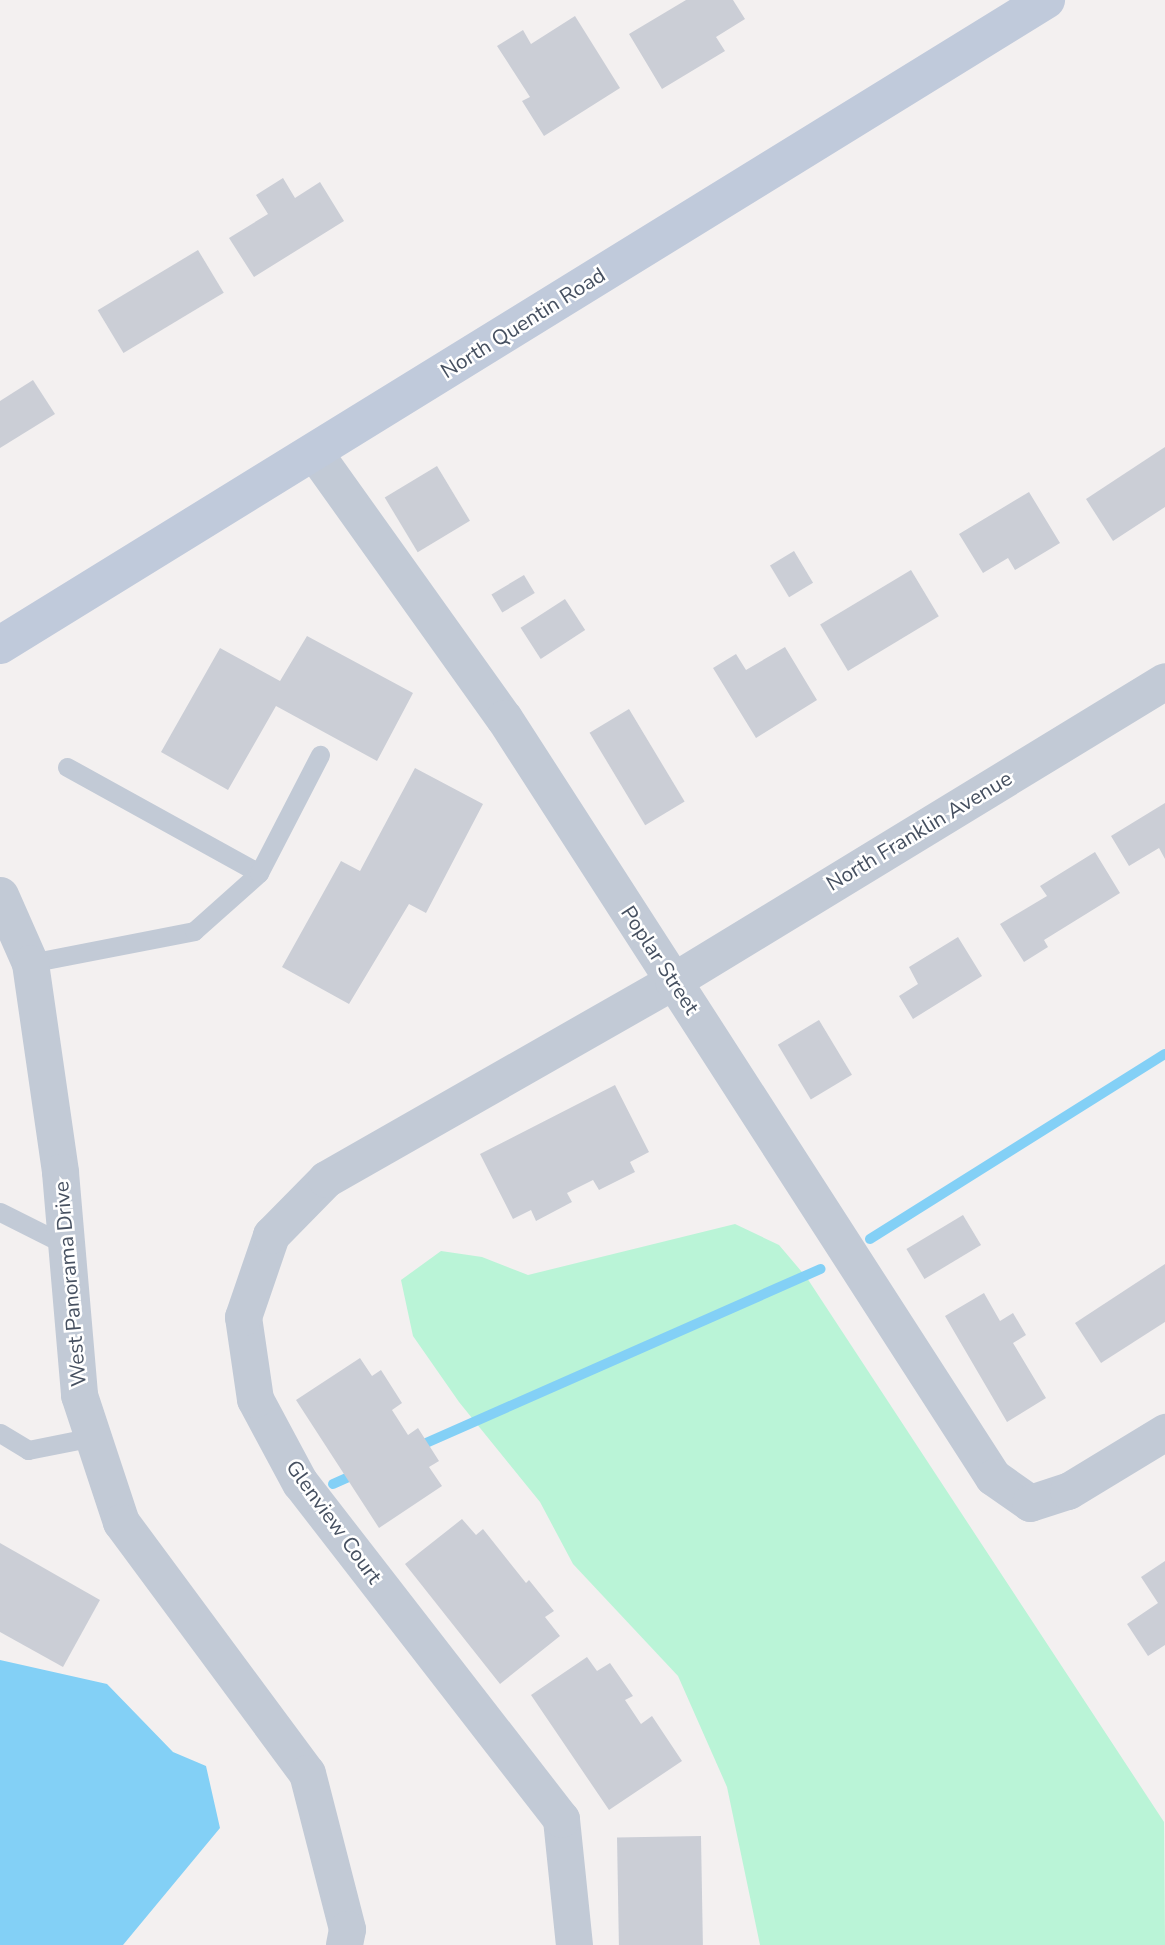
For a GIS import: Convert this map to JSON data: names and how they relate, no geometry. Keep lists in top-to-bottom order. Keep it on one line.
{"streets":{"main road":["North Quentin Road"],"street":["North Franklin Avenue","Poplar Street","West Panorama Drive","Glenview Court"]},"crossings":[["North Quentin Road","Poplar Street"],["North Franklin Avenue","Poplar Street"],["North Franklin Avenue","Glenview Court"],["Poplar Street","Glenview Court"]]}
